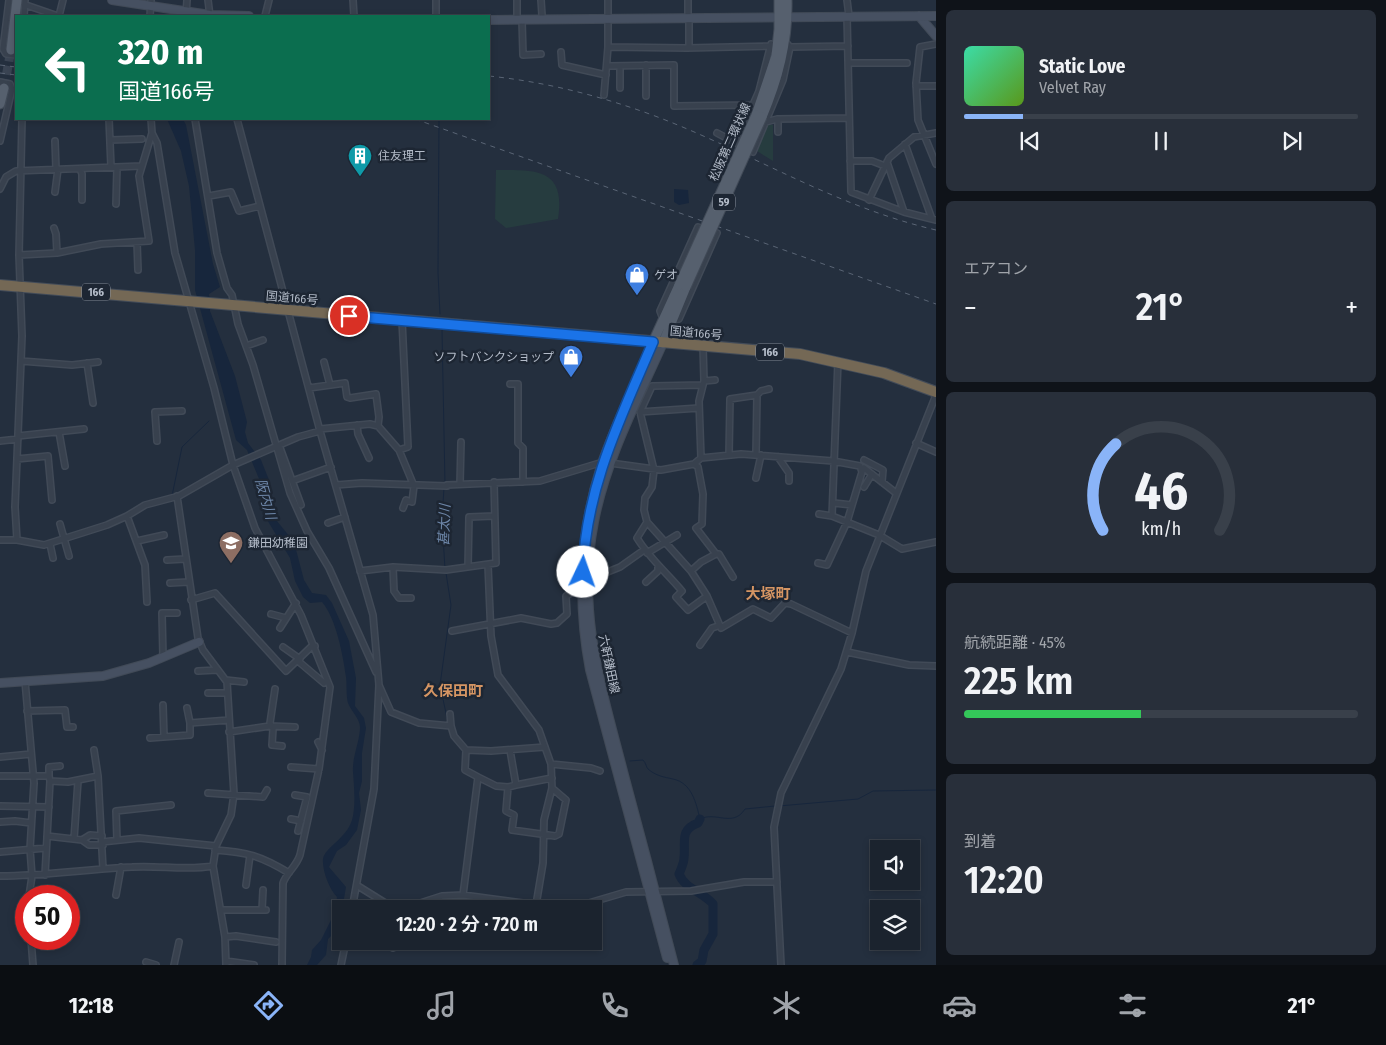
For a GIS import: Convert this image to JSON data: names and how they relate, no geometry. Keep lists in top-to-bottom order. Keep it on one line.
{"streets":{"highway":["166","国道166号"],"main road":["松阪第二環状線","59"],"street":["六軒鎌田線"]},"crossings":[["松阪第二環状線","国道166号"],["松阪第二環状線","六軒鎌田線"],["国道166号","六軒鎌田線"]],"districts":["大塚町","久保田町"],"water":["阪内川","甚太川"],"places":{"building":["住友理工"],"shop":["ゲオ","ソフトバンクショップ"],"school or university":["鎌田幼稚園"]},"page":{"turn":["320 m","国道166号"],"song":["Static Love","Velvet Ray"],"tile":["エアコン",["航続距離 · 45%","225 km"],["到着","12:20"]],"heat":["−","21°","+"],"limit":"50","trip":"12:20 · 2 分 · 720 m","tabs":["12:18","21°"],"gauge":["46","km/h"]}}
